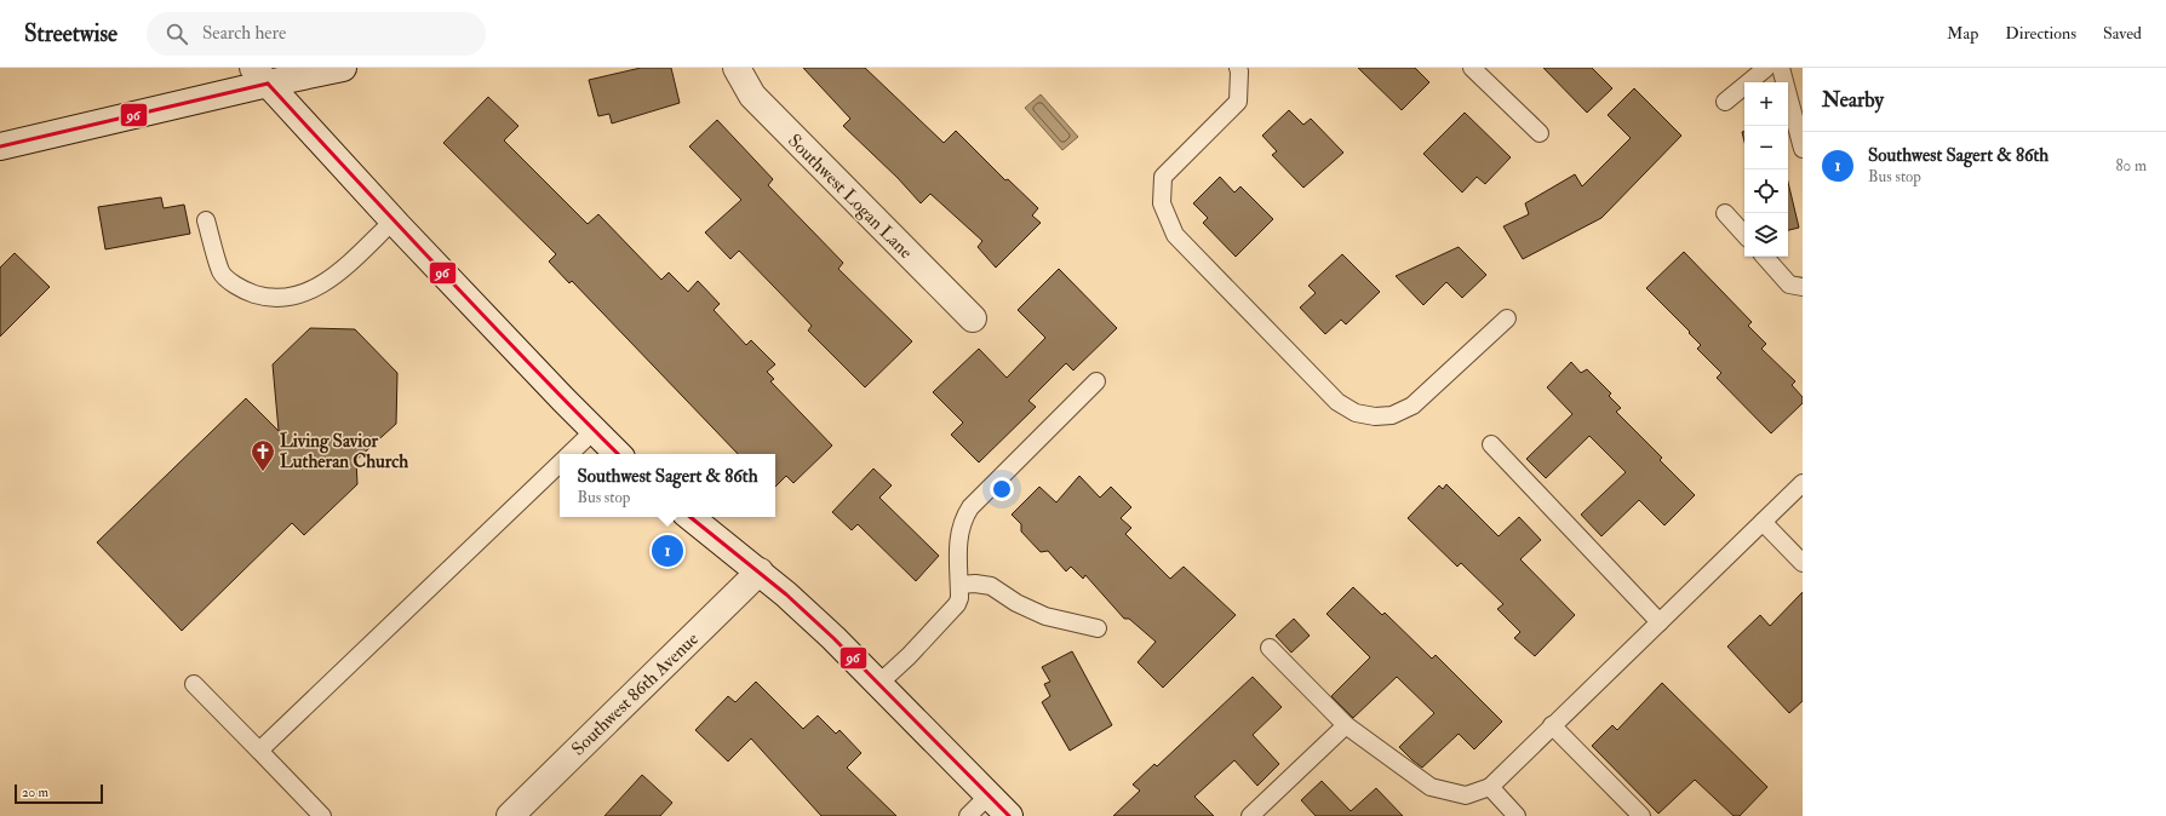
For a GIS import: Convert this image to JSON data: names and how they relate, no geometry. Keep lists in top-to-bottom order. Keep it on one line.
{"streets":{"main road":["Southwest Logan Lane","Southwest 86th Avenue"]},"places":{"church":["Living Savior Lutheran Church"]},"lines":["transit line 96"],"scale_bar":"20 m","page":{"header":"Streetwise","search":"Search here","nav":["Map","Directions","Saved"],"heading":"Nearby","map_buttons":["+","−"],"list":[{"mark":"1","name":"Southwest Sagert & 86th","note":"Bus stop","value":"80 m"}],"popup":["Southwest Sagert & 86th","Bus stop"],"pins":"1","scale":"20 m"}}
